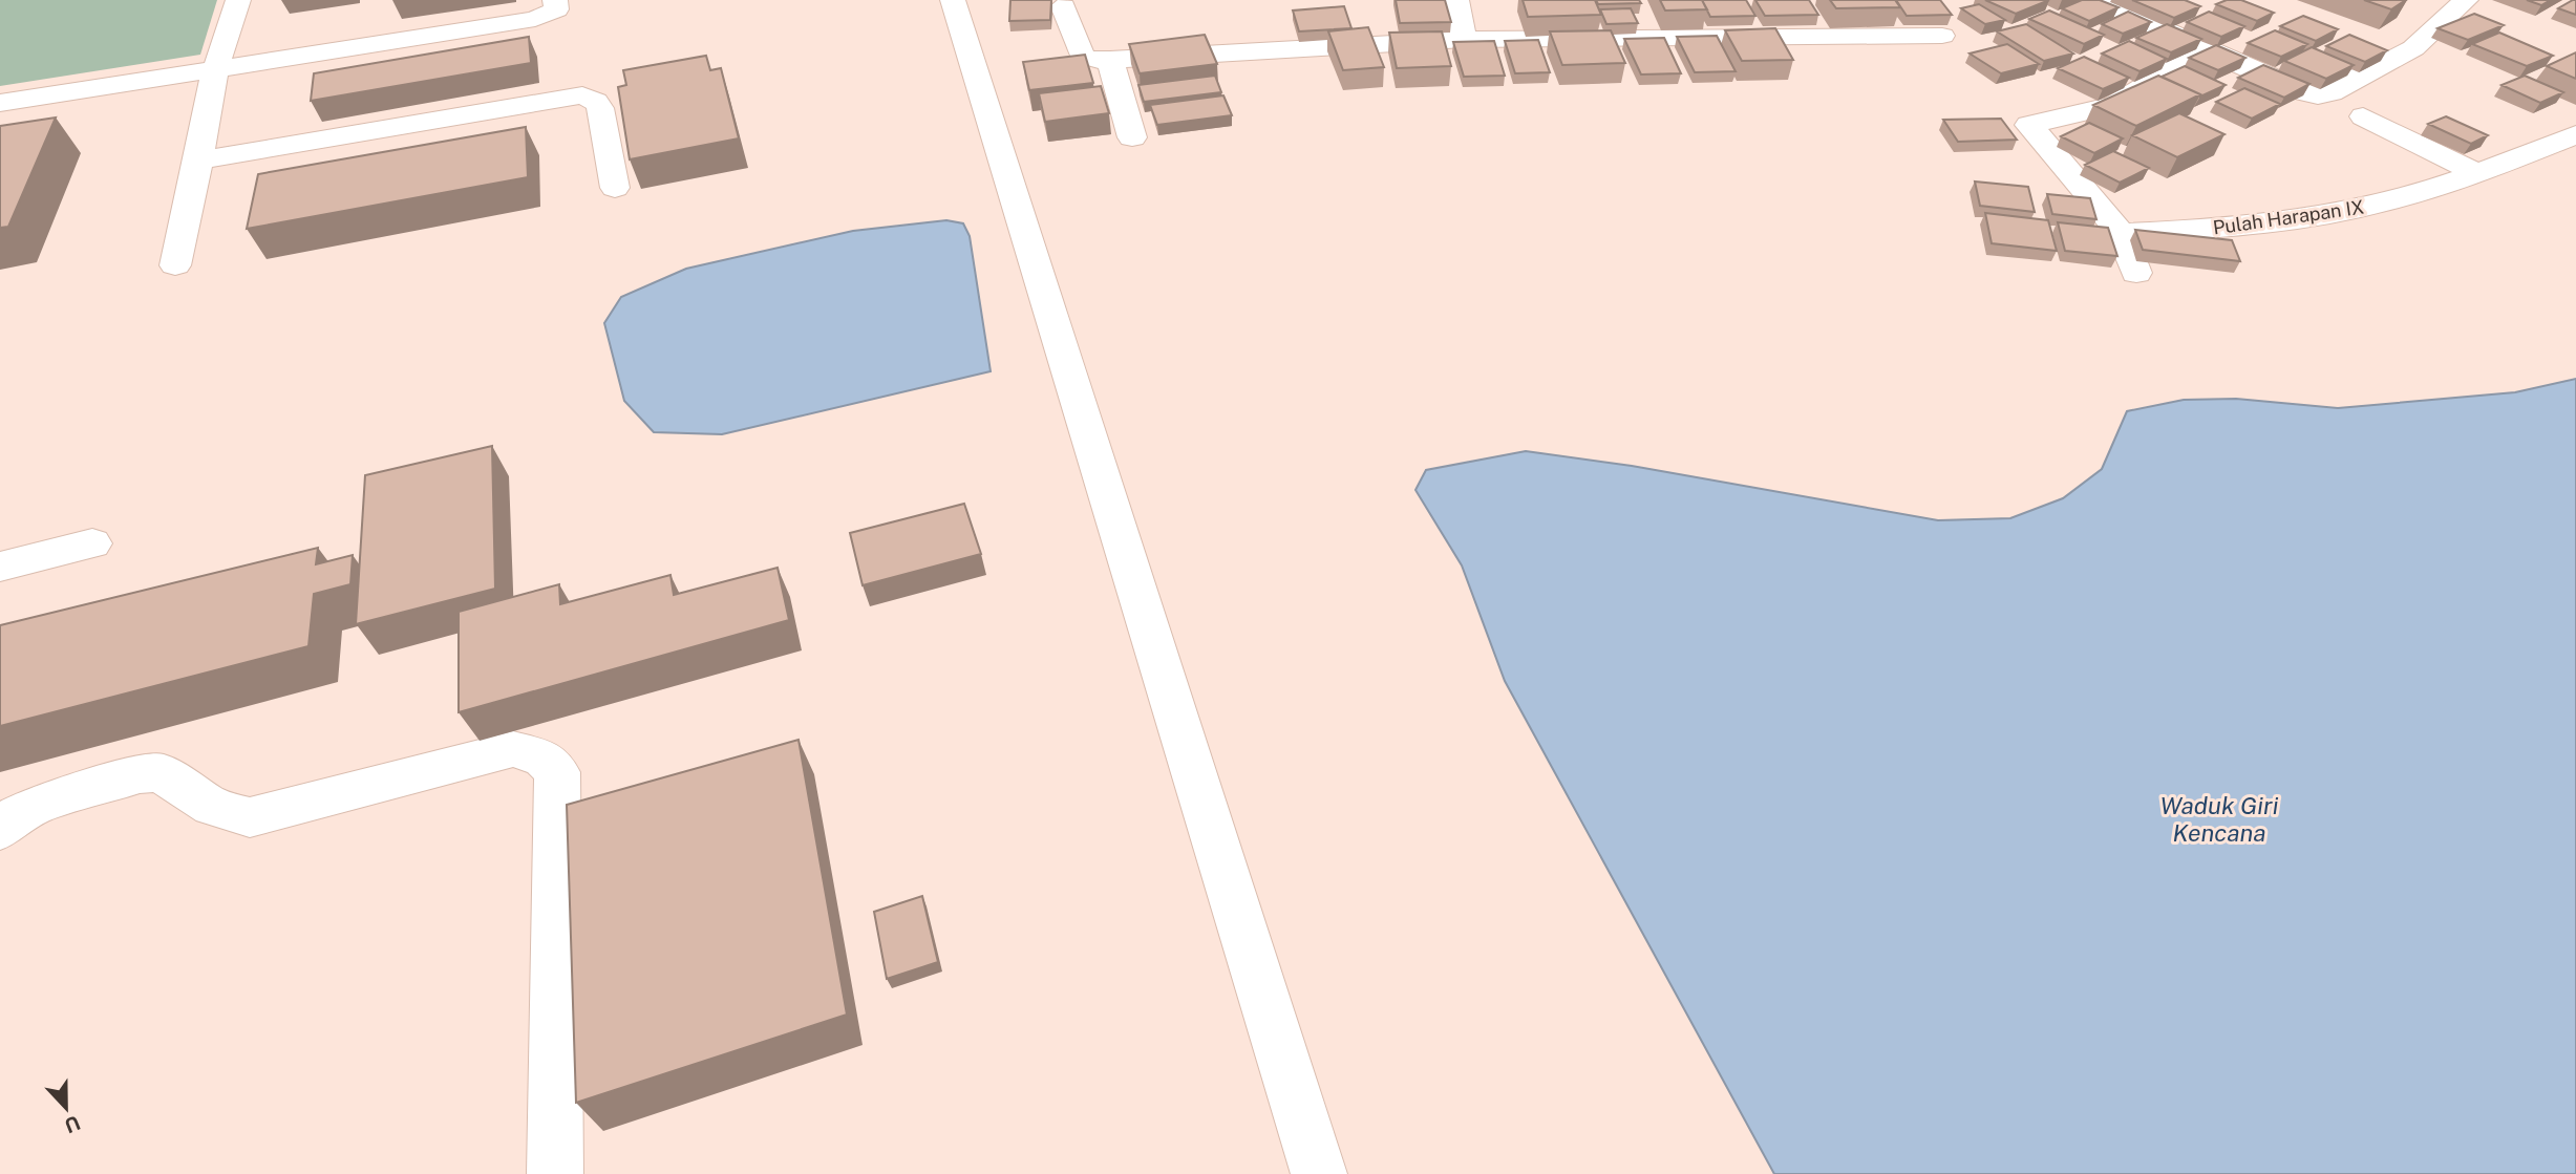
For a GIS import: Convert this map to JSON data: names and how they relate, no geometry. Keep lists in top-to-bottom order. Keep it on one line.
{"streets":{"street":["Pulah Harapan IX"]},"water":["Waduk Giri Kencana"],"north":"bottom"}
